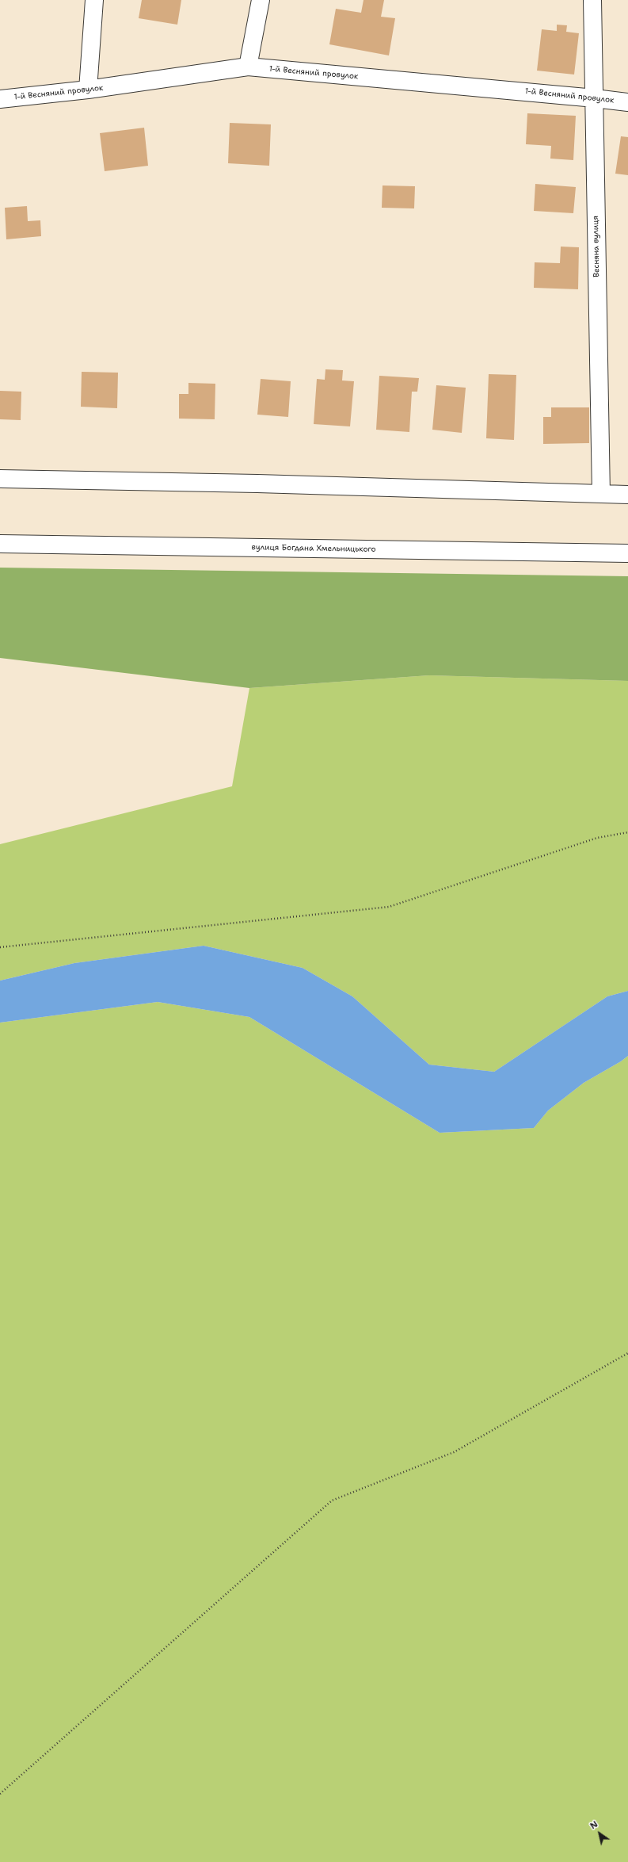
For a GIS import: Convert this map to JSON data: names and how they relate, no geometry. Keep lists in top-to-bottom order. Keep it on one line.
{"streets":{"street":["1-й Весняний провулок","Весняна вулиця","вулиця Богдана Хмельницького"]},"crossings":[["1-й Весняний провулок","Весняна вулиця"]],"north":"top left"}
